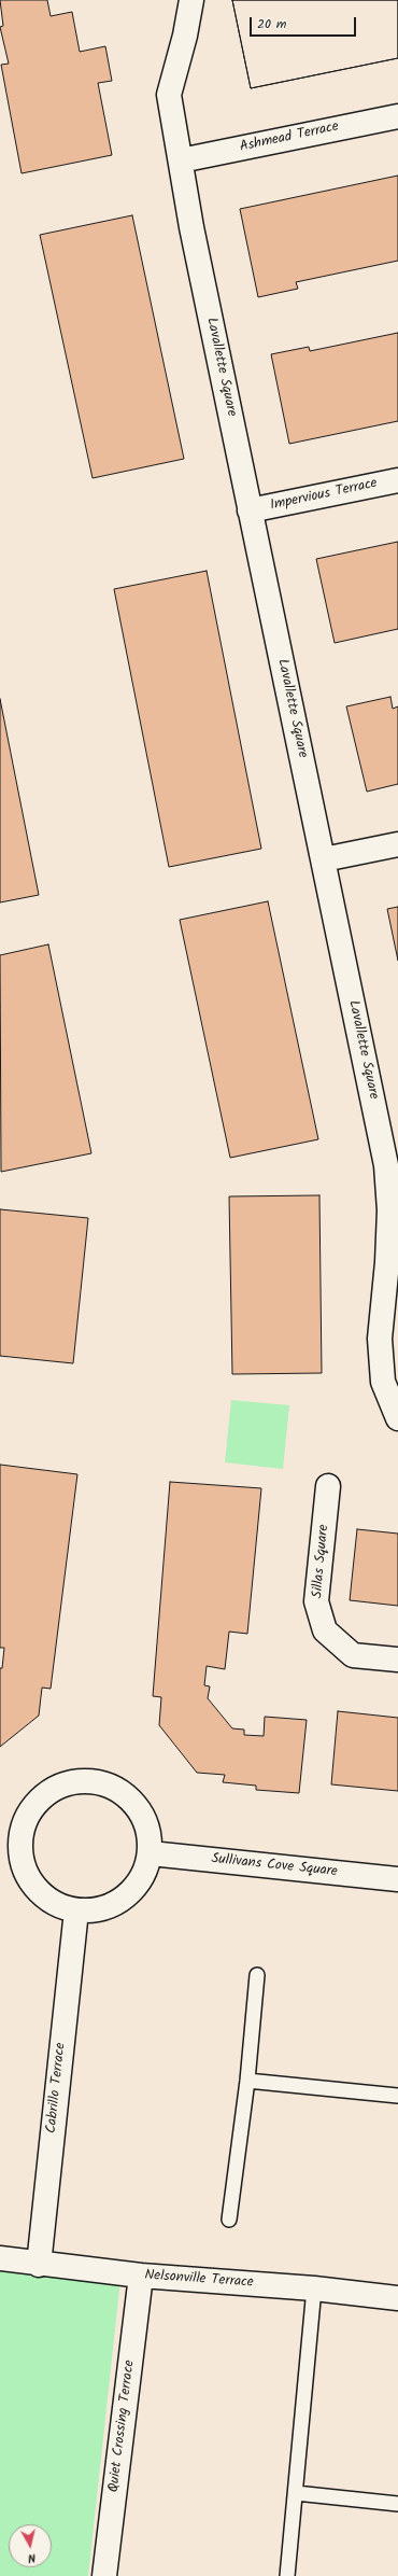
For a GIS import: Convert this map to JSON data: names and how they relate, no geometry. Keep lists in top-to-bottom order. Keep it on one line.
{"streets":{"street":["Ashmead Terrace","Lavallette Square","Impervious Terrace","Sillas Square","Sullivans Cove Square","Cabrillo Terrace","Nelsonville Terrace","Quiet Crossing Terrace"]},"crossings":[["Ashmead Terrace","Lavallette Square"],["Lavallette Square","Impervious Terrace"],["Sullivans Cove Square","Cabrillo Terrace"],["Cabrillo Terrace","Nelsonville Terrace"],["Nelsonville Terrace","Quiet Crossing Terrace"]],"scale_bar":"20 m","north":"bottom"}
